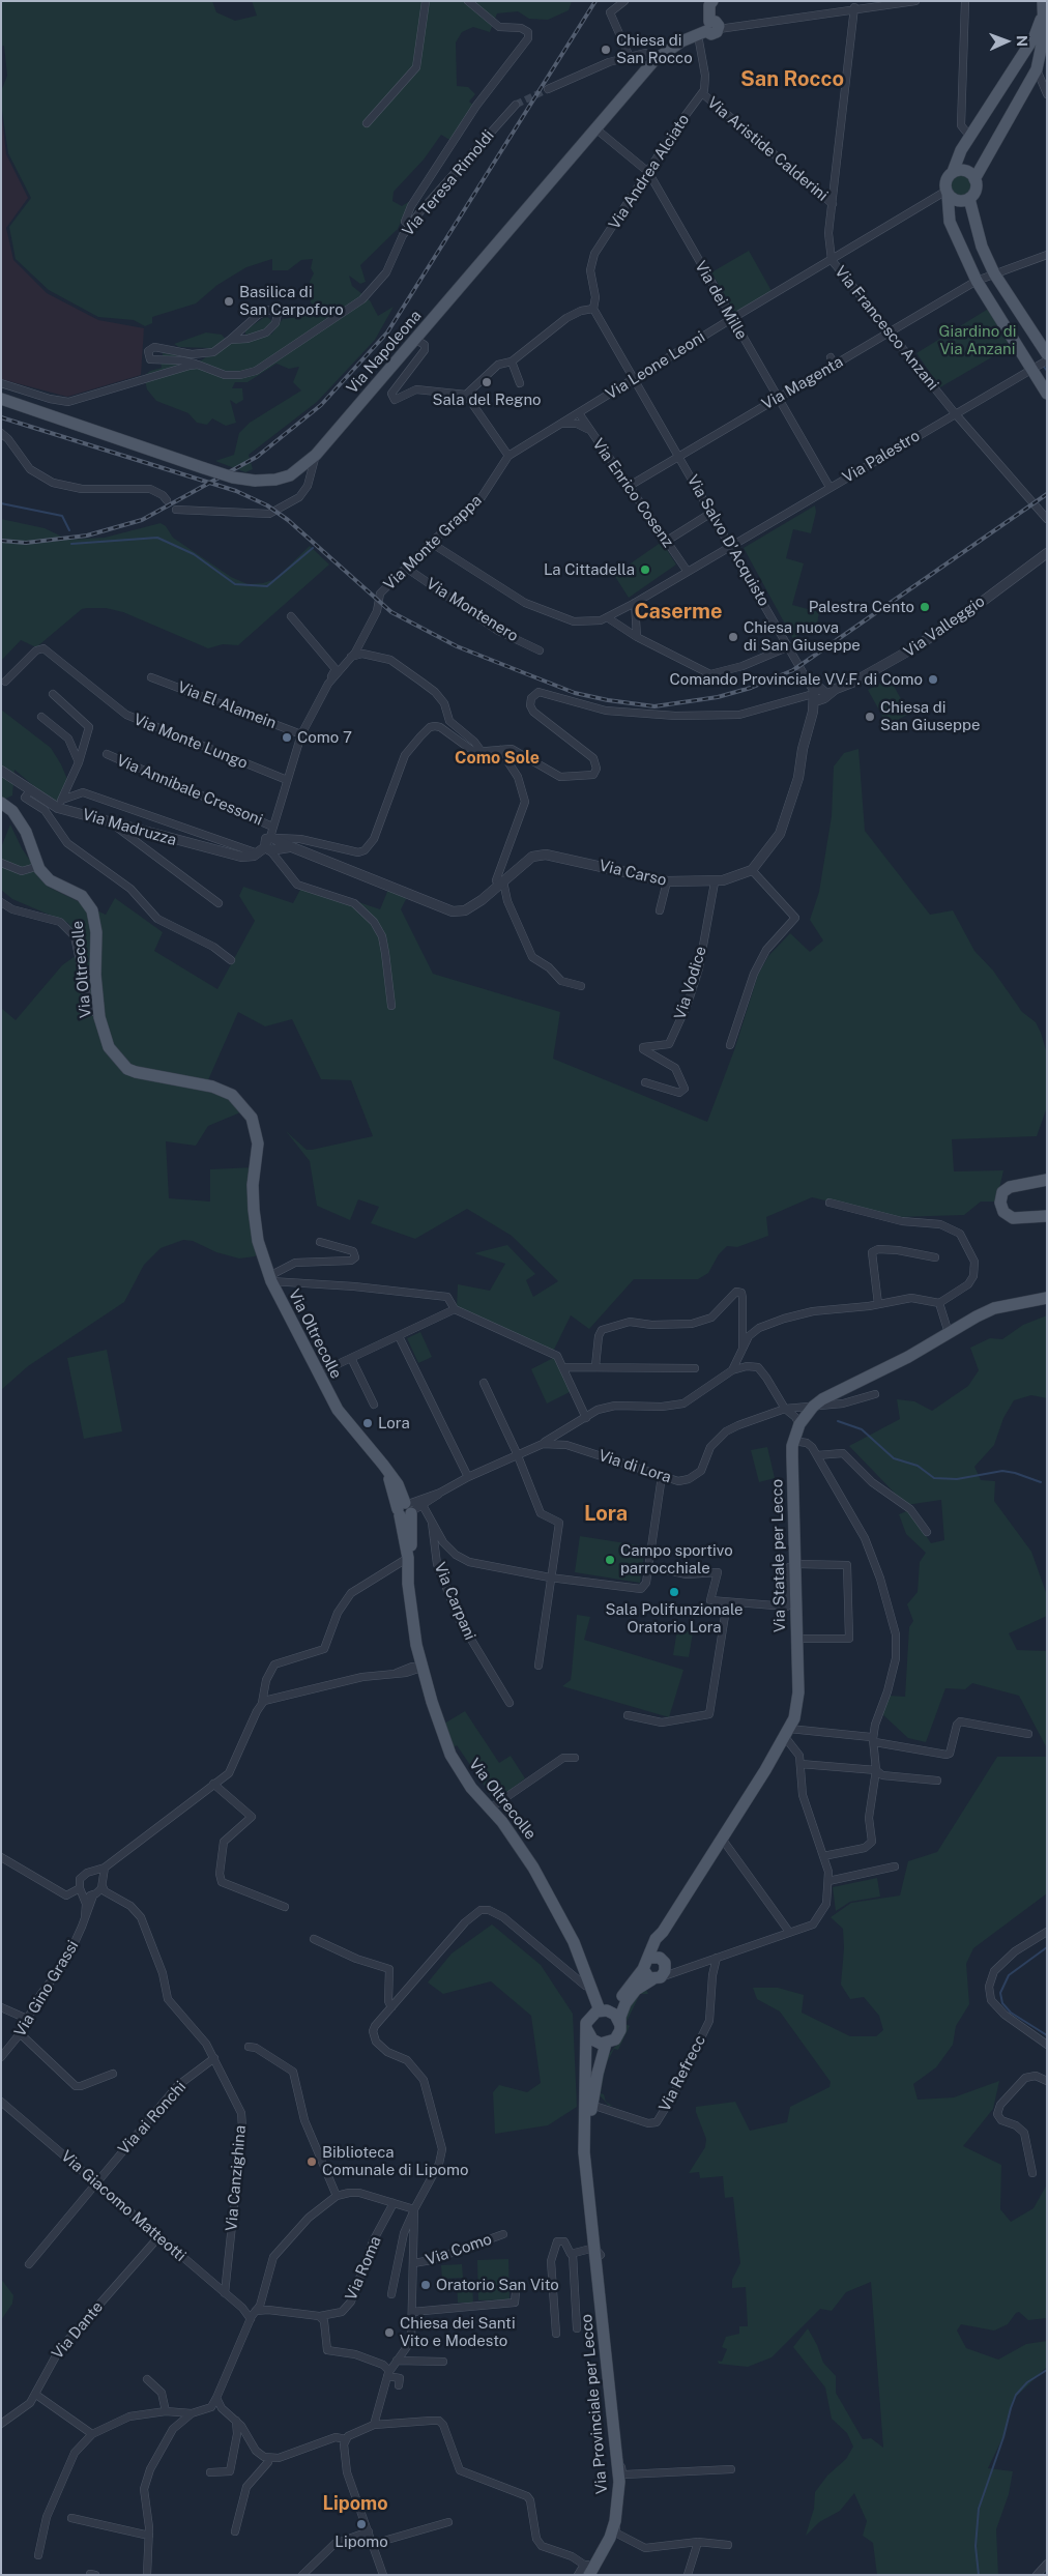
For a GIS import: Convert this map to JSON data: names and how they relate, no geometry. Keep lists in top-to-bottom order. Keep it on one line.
{"streets":{"main road":["Via Napoleona","Via Oltrecolle","Via Statale per Lecco","Via Provinciale per Lecco"],"street":["Via Aristide Calderini","Via Andrea Alciato","Via Teresa Rimoldi","Via dei Mille","Via Francesco Anzani","Via Leone Leoni","Via Magenta","Via Palestro","Via Enrico Cosenz","Via Salvo D'Acquisto","Via Monte Grappa","Via Montenero","Via Valleggio","Via El Alamein","Via Monte Lungo","Via Annibale Cressoni","Via Madruzza","Via Carso","Via Vodice","Via di Lora","Via Carpani","Via Gino Grassi","Via Refrecc","Via ai Ronchi","Via Canzighina","Via Giacomo Matteotti","Via Como","Via Roma","Via Dante"]},"crossings":[["Via Aristide Calderini","Via Andrea Alciato"],["Via Aristide Calderini","Via Francesco Anzani"],["Via Andrea Alciato","Via dei Mille"],["Via Andrea Alciato","Via Salvo D'Acquisto"],["Via dei Mille","Via Napoleona"],["Via dei Mille","Via Leone Leoni"],["Via dei Mille","Via Magenta"],["Via dei Mille","Via Palestro"],["Via Francesco Anzani","Via Leone Leoni"],["Via Francesco Anzani","Via Magenta"],["Via Francesco Anzani","Via Palestro"],["Via Leone Leoni","Via Enrico Cosenz"],["Via Leone Leoni","Via Salvo D'Acquisto"],["Via Leone Leoni","Via Monte Grappa"],["Via Magenta","Via Enrico Cosenz"],["Via Magenta","Via Salvo D'Acquisto"],["Via Palestro","Via Enrico Cosenz"],["Via Palestro","Via Salvo D'Acquisto"],["Via Palestro","Via Monte Grappa"],["Via Salvo D'Acquisto","Via Valleggio"],["Via Monte Grappa","Via Montenero"],["Via Monte Grappa","Via El Alamein"],["Via Monte Grappa","Via Monte Lungo"],["Via Monte Grappa","Via Annibale Cressoni"],["Via Monte Grappa","Via Madruzza"],["Via Monte Grappa","Via Carso"],["Via Madruzza","Via Carso"],["Via Carso","Via Vodice"],["Via Oltrecolle","Via di Lora"],["Via Oltrecolle","Via Provinciale per Lecco"],["Via di Lora","Via Statale per Lecco"],["Via Gino Grassi","Via Canzighina"],["Via Refrecc","Via Provinciale per Lecco"],["Via ai Ronchi","Via Canzighina"],["Via ai Ronchi","Via Giacomo Matteotti"],["Via Canzighina","Via Giacomo Matteotti"],["Via Giacomo Matteotti","Via Dante"]],"districts":["San Rocco","Caserme","Como Sole","Lora","Lipomo"],"parks":["Giardino di Via Anzani"],"places":["Chiesa di San Rocco","Basilica di San Carpoforo","Sala del Regno","La Cittadella","Palestra Cento","Chiesa nuova di San Giuseppe","Comando Provinciale VV.F. di Como","Chiesa di San Giuseppe","Como 7","Lora","Campo sportivo parrocchiale","Sala Polifunzionale Oratorio Lora","Biblioteca Comunale di Lipomo","Oratorio San Vito","Chiesa dei Santi Vito e Modesto","Lipomo"],"north":"right"}
